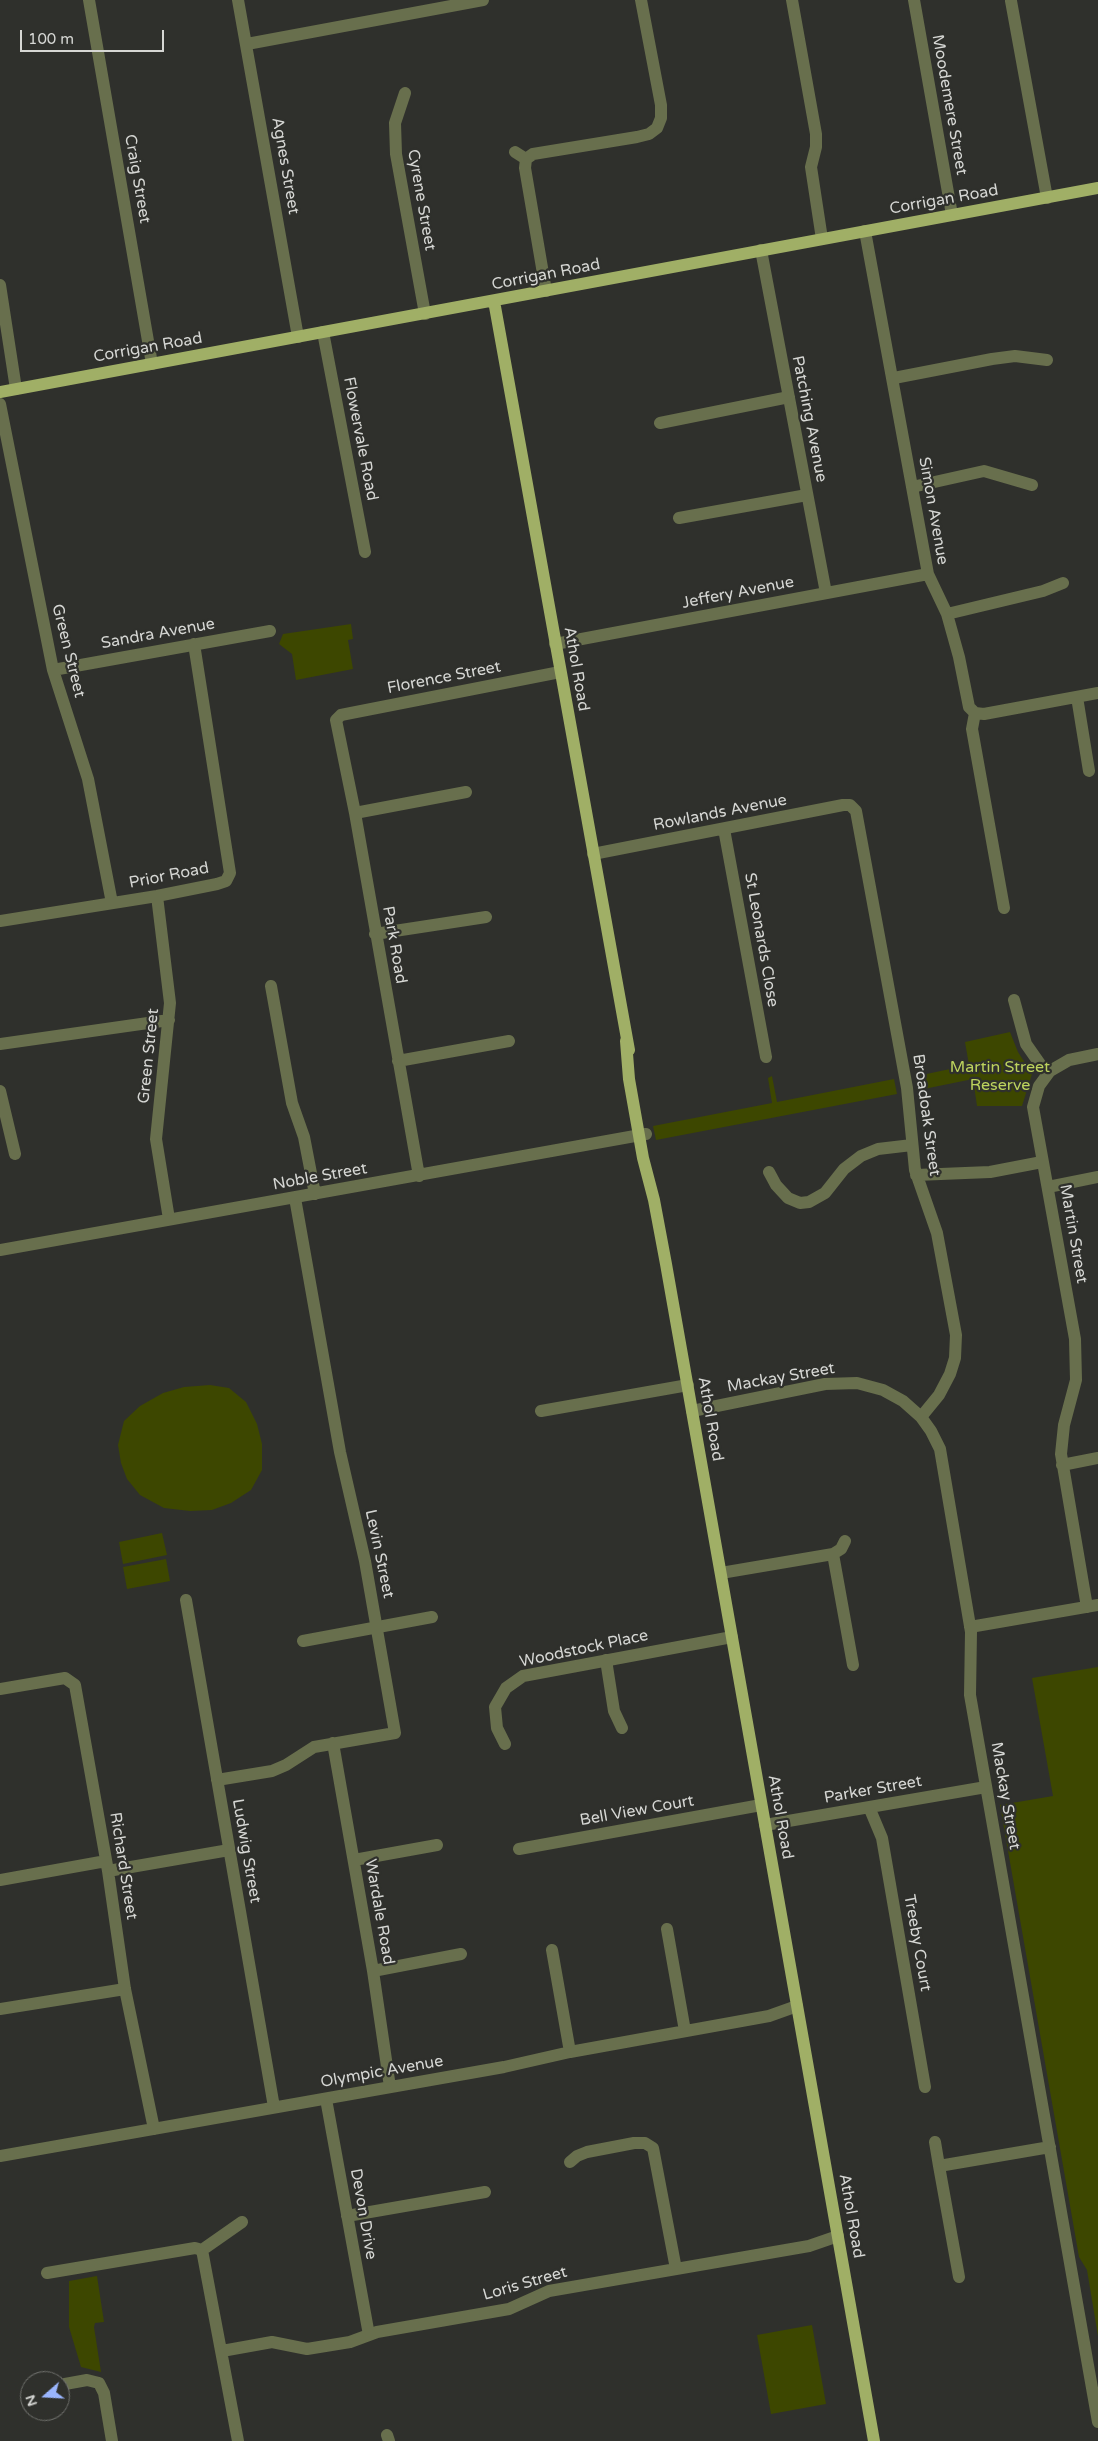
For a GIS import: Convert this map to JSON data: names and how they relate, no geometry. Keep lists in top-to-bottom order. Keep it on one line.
{"streets":{"main road":["Corrigan Road","Athol Road"],"street":["Moodemere Street","Agnes Street","Craig Street","Cyrene Street","Patching Avenue","Flowervale Road","Simon Avenue","Jeffery Avenue","Sandra Avenue","Green Street","Florence Street","Rowlands Avenue","Prior Road","St Leonards Close","Park Road","Broadoak Street","Noble Street","Martin Street","Mackay Street","Levin Street","Woodstock Place","Parker Street","Bell View Court","Ludwig Street","Richard Street","Wardale Road","Treeby Court","Olympic Avenue","Devon Drive","Loris Street"]},"crossings":[["Moodemere Street","Corrigan Road"],["Agnes Street","Corrigan Road"],["Craig Street","Corrigan Road"],["Cyrene Street","Corrigan Road"],["Corrigan Road","Patching Avenue"],["Corrigan Road","Flowervale Road"],["Corrigan Road","Simon Avenue"],["Corrigan Road","Athol Road"],["Patching Avenue","Jeffery Avenue"],["Simon Avenue","Jeffery Avenue"],["Jeffery Avenue","Athol Road"],["Sandra Avenue","Green Street"],["Sandra Avenue","Prior Road"],["Green Street","Prior Road"],["Green Street","Noble Street"],["Athol Road","Florence Street"],["Athol Road","Rowlands Avenue"],["Athol Road","Noble Street"],["Athol Road","Mackay Street"],["Athol Road","Woodstock Place"],["Athol Road","Parker Street"],["Athol Road","Bell View Court"],["Athol Road","Olympic Avenue"],["Athol Road","Loris Street"],["Florence Street","Park Road"],["Rowlands Avenue","St Leonards Close"],["Rowlands Avenue","Broadoak Street"],["Park Road","Noble Street"],["Broadoak Street","Mackay Street"],["Noble Street","Levin Street"],["Mackay Street","Parker Street"],["Levin Street","Ludwig Street"],["Levin Street","Wardale Road"],["Parker Street","Treeby Court"],["Ludwig Street","Olympic Avenue"],["Richard Street","Olympic Avenue"],["Wardale Road","Olympic Avenue"],["Olympic Avenue","Devon Drive"],["Devon Drive","Loris Street"]],"parks":["Martin Street Reserve"],"scale_bar":"100 m","north":"left"}
